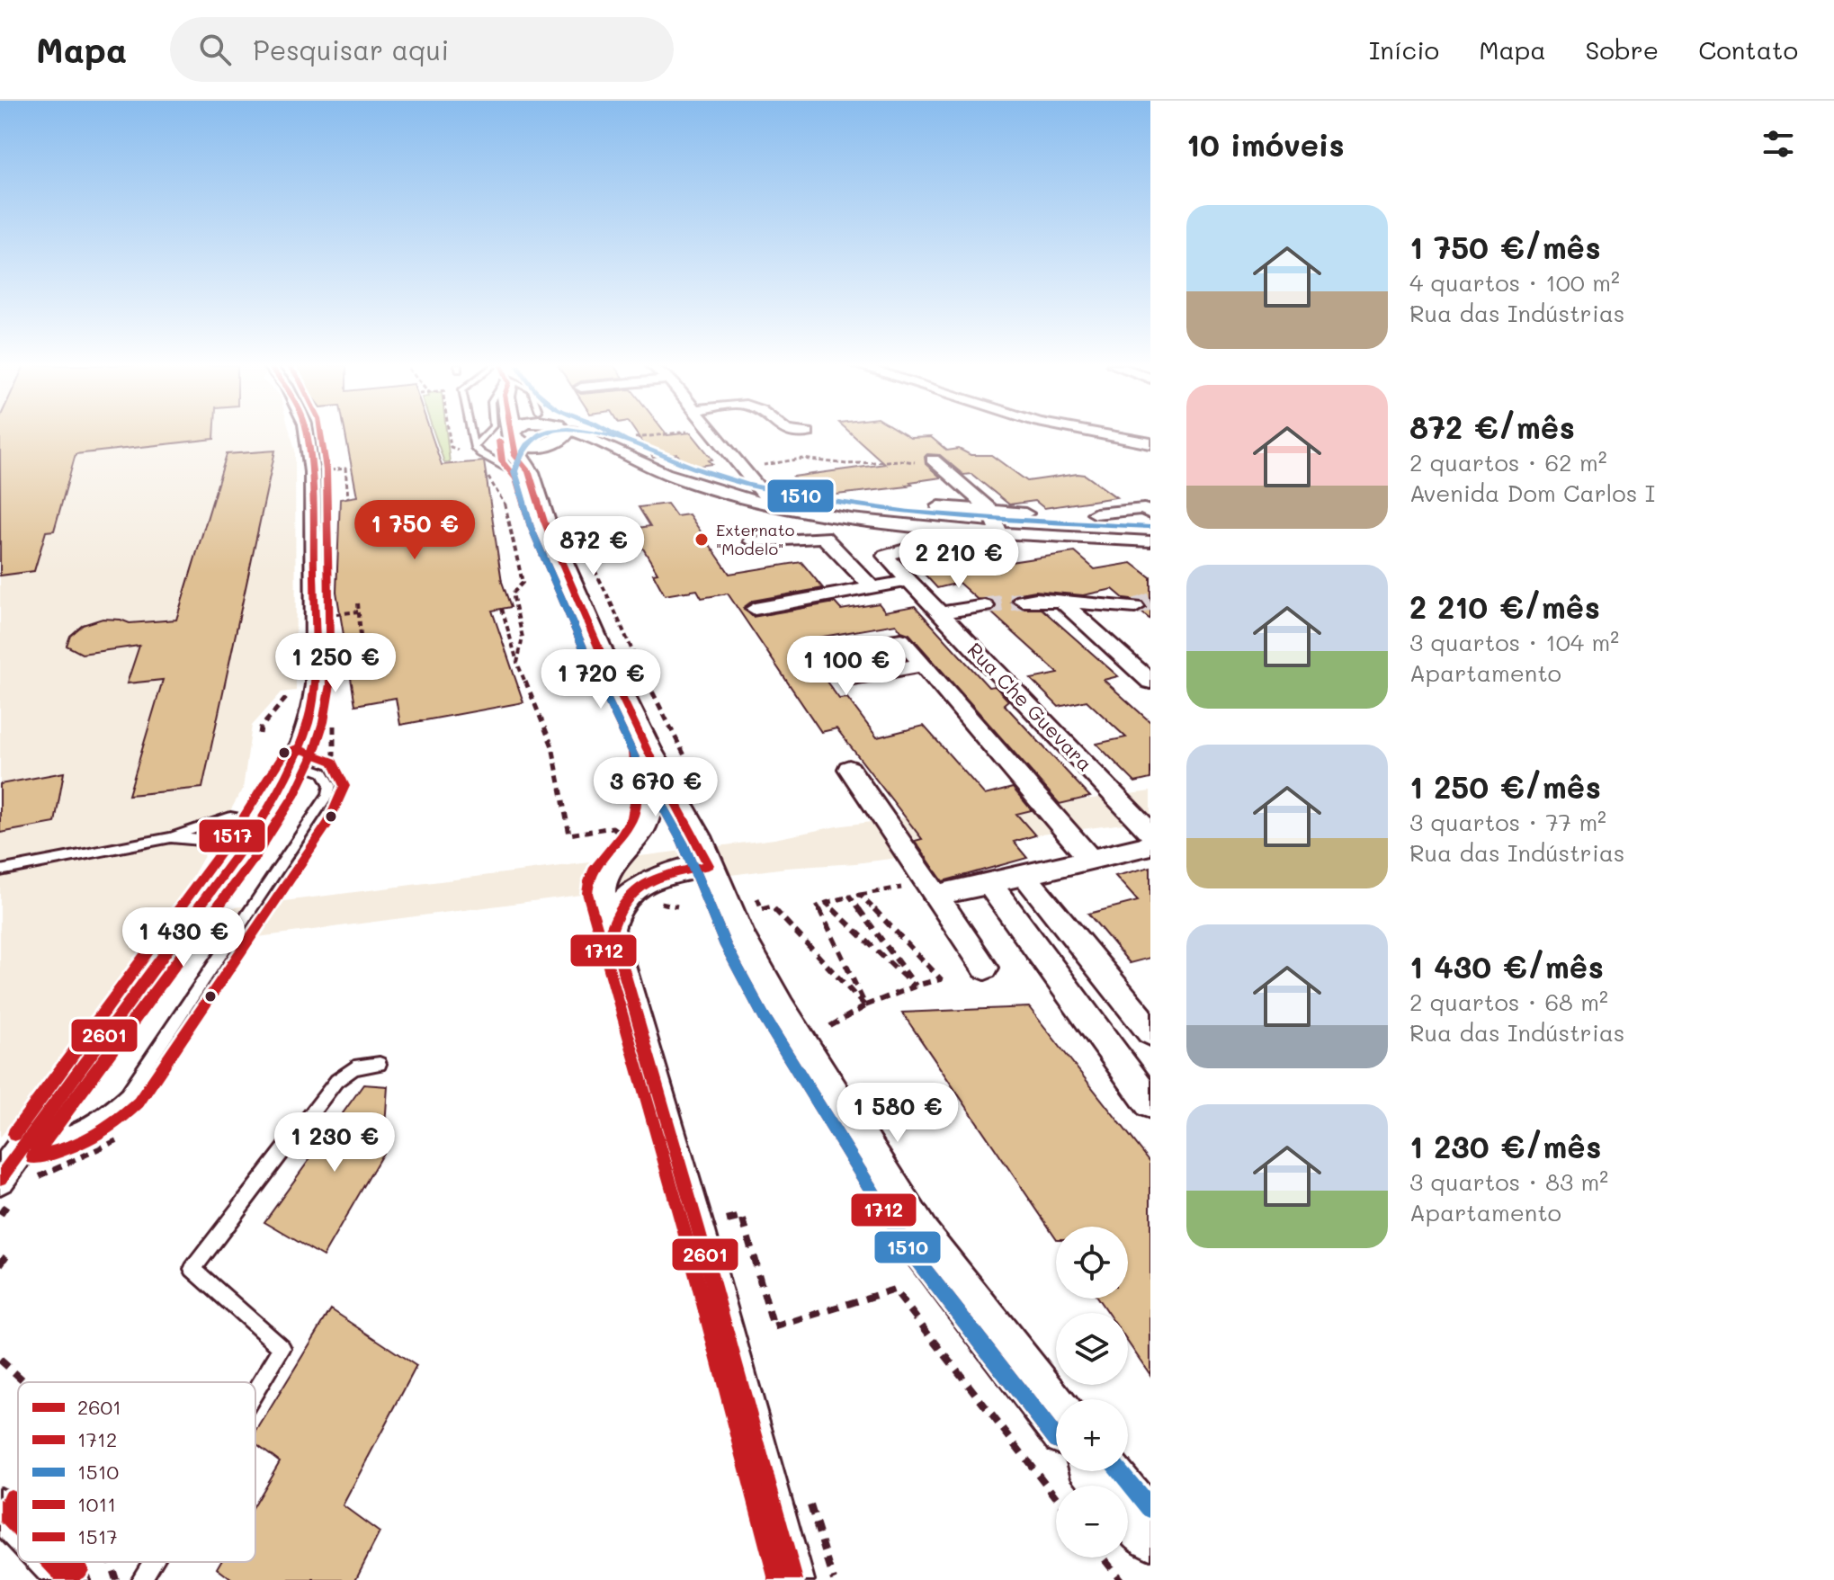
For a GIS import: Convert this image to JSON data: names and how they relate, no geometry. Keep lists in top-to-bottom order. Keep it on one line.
{"streets":{"street":["Rua Che Guevara"]},"places":["Externato \"Modelo\""],"lines":["transit line 2601","transit line 1510","transit line 1011","transit line 1712","transit line 1517"],"legend":["2601","1712","1510","1011","1517"],"page":{"header":"Mapa","search":"Pesquisar aqui","nav":["Início","Mapa","Sobre","Contato"],"heading":"10 imóveis","list":[{"name":"1 750 €/mês","note":"4 quartos · 100 m² · Rua das Indústrias"},{"name":"872 €/mês","note":"2 quartos · 62 m² · Avenida Dom Carlos I"},{"name":"2 210 €/mês","note":"3 quartos · 104 m² · Apartamento"},{"name":"1 250 €/mês","note":"3 quartos · 77 m² · Rua das Indústrias"},{"name":"1 430 €/mês","note":"2 quartos · 68 m² · Rua das Indústrias"},{"name":"1 230 €/mês","note":"3 quartos · 83 m² · Apartamento"}],"price":["1 750 €","872 €","2 210 €","1 250 €","1 100 €","1 720 €","3 670 €","1 430 €","1 580 €","1 230 €"],"map_buttons":["+","−"]}}
